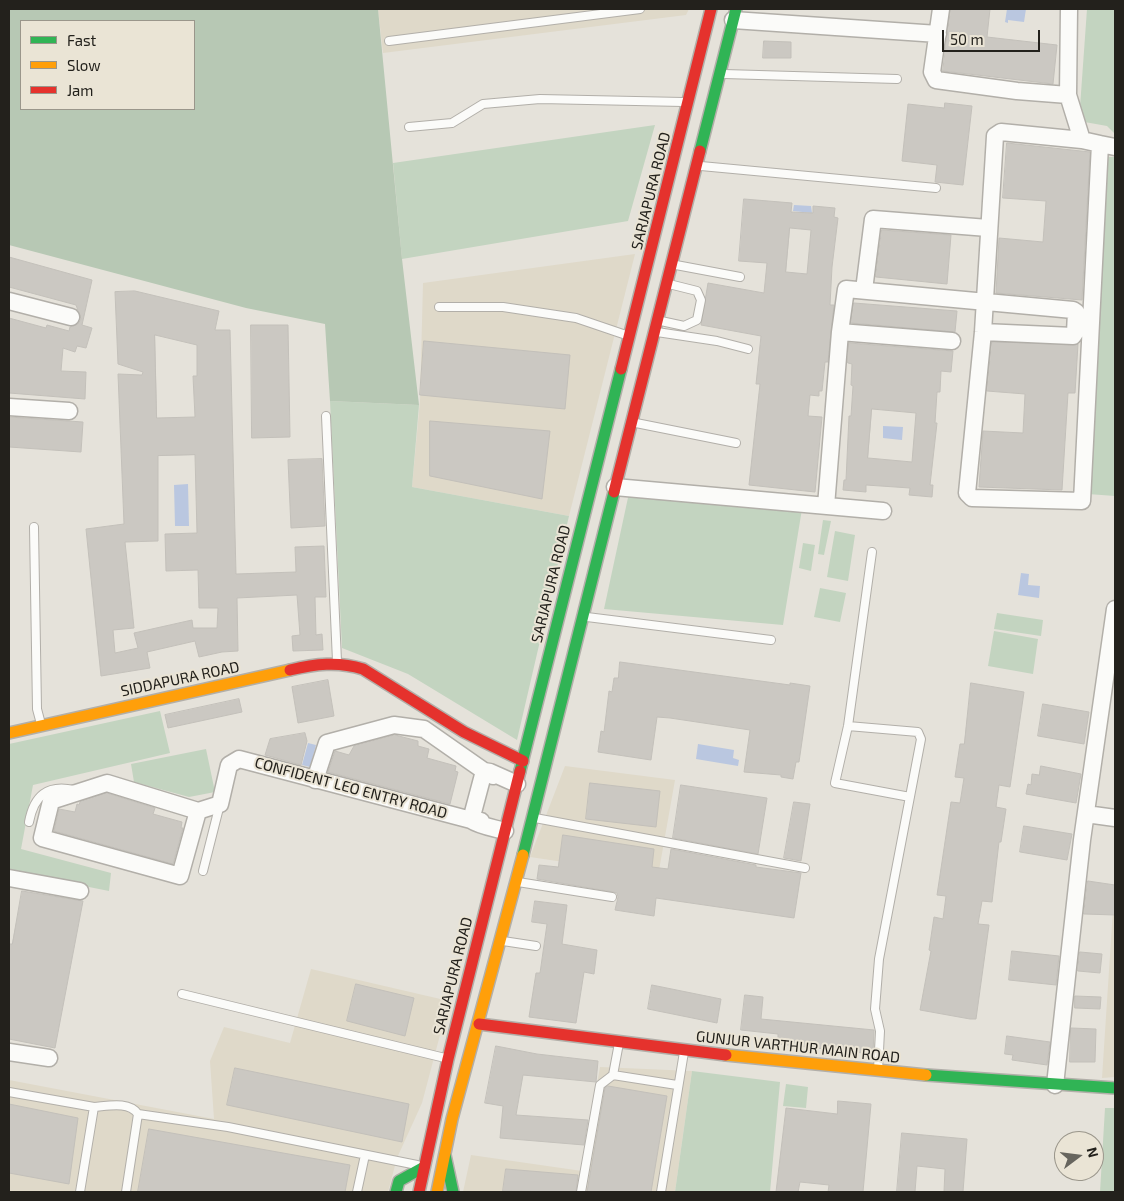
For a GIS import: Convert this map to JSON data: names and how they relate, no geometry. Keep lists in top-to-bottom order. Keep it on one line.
{"streets":{"main road":["SARJAPURA ROAD","SIDDAPURA ROAD","GUNJUR VARTHUR MAIN ROAD"],"street":["CONFIDENT LEO ENTRY ROAD"]},"crossings":[["SARJAPURA ROAD","SIDDAPURA ROAD"],["SARJAPURA ROAD","CONFIDENT LEO ENTRY ROAD"]],"legend":["Fast","Slow","Jam"],"scale_bar":"50 m","north":"right"}
